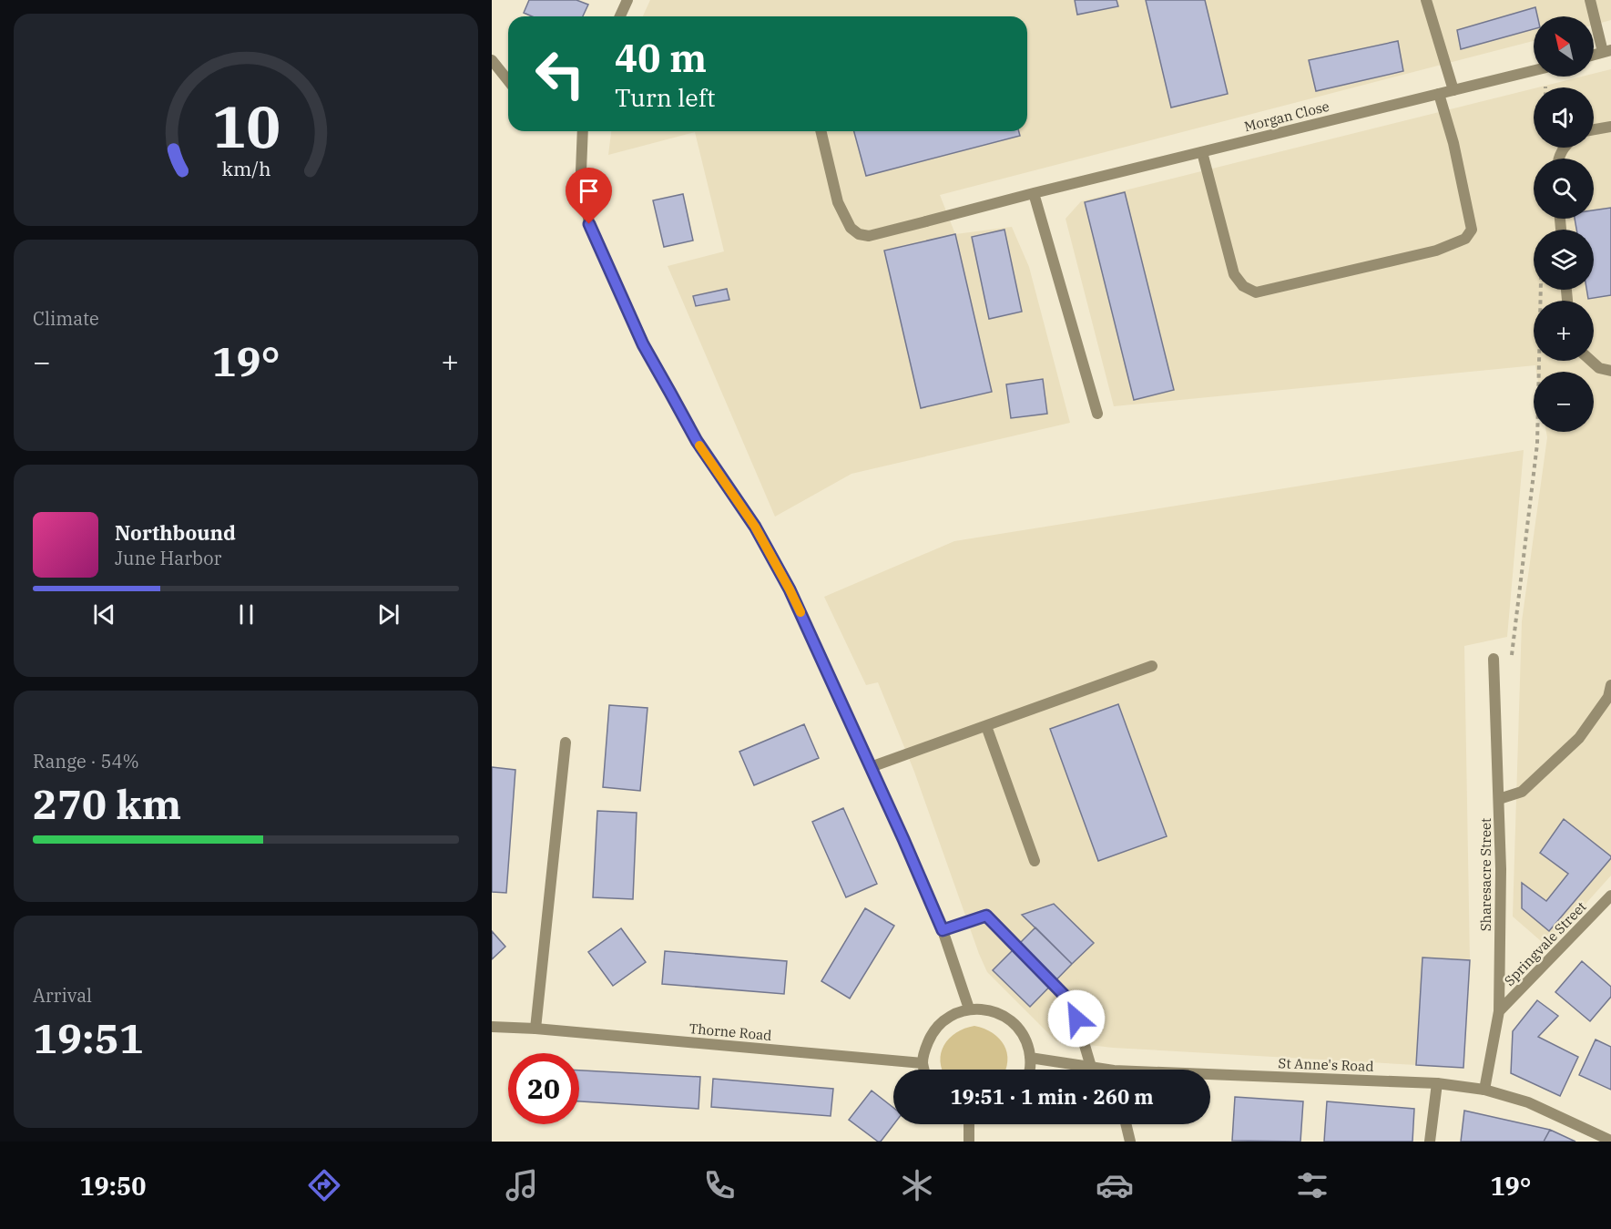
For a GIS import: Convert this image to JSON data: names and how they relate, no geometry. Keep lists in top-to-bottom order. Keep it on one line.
{"streets":{"street":["Morgan Close","Sharesacre Street","Springvale Street","Thorne Road","St Anne's Road"]},"crossings":[["Sharesacre Street","Springvale Street"],["Sharesacre Street","St Anne's Road"]],"north":"top left","page":{"map_buttons":["+","−"],"turn":["40 m","Turn left"],"tile":["Climate",["Range · 54%","270 km"],["Arrival","19:51"]],"heat":["−","19°","+"],"song":["Northbound","June Harbor"],"limit":"20","trip":"19:51 · 1 min · 260 m","tabs":["19:50","19°"],"gauge":["10","km/h"]}}
